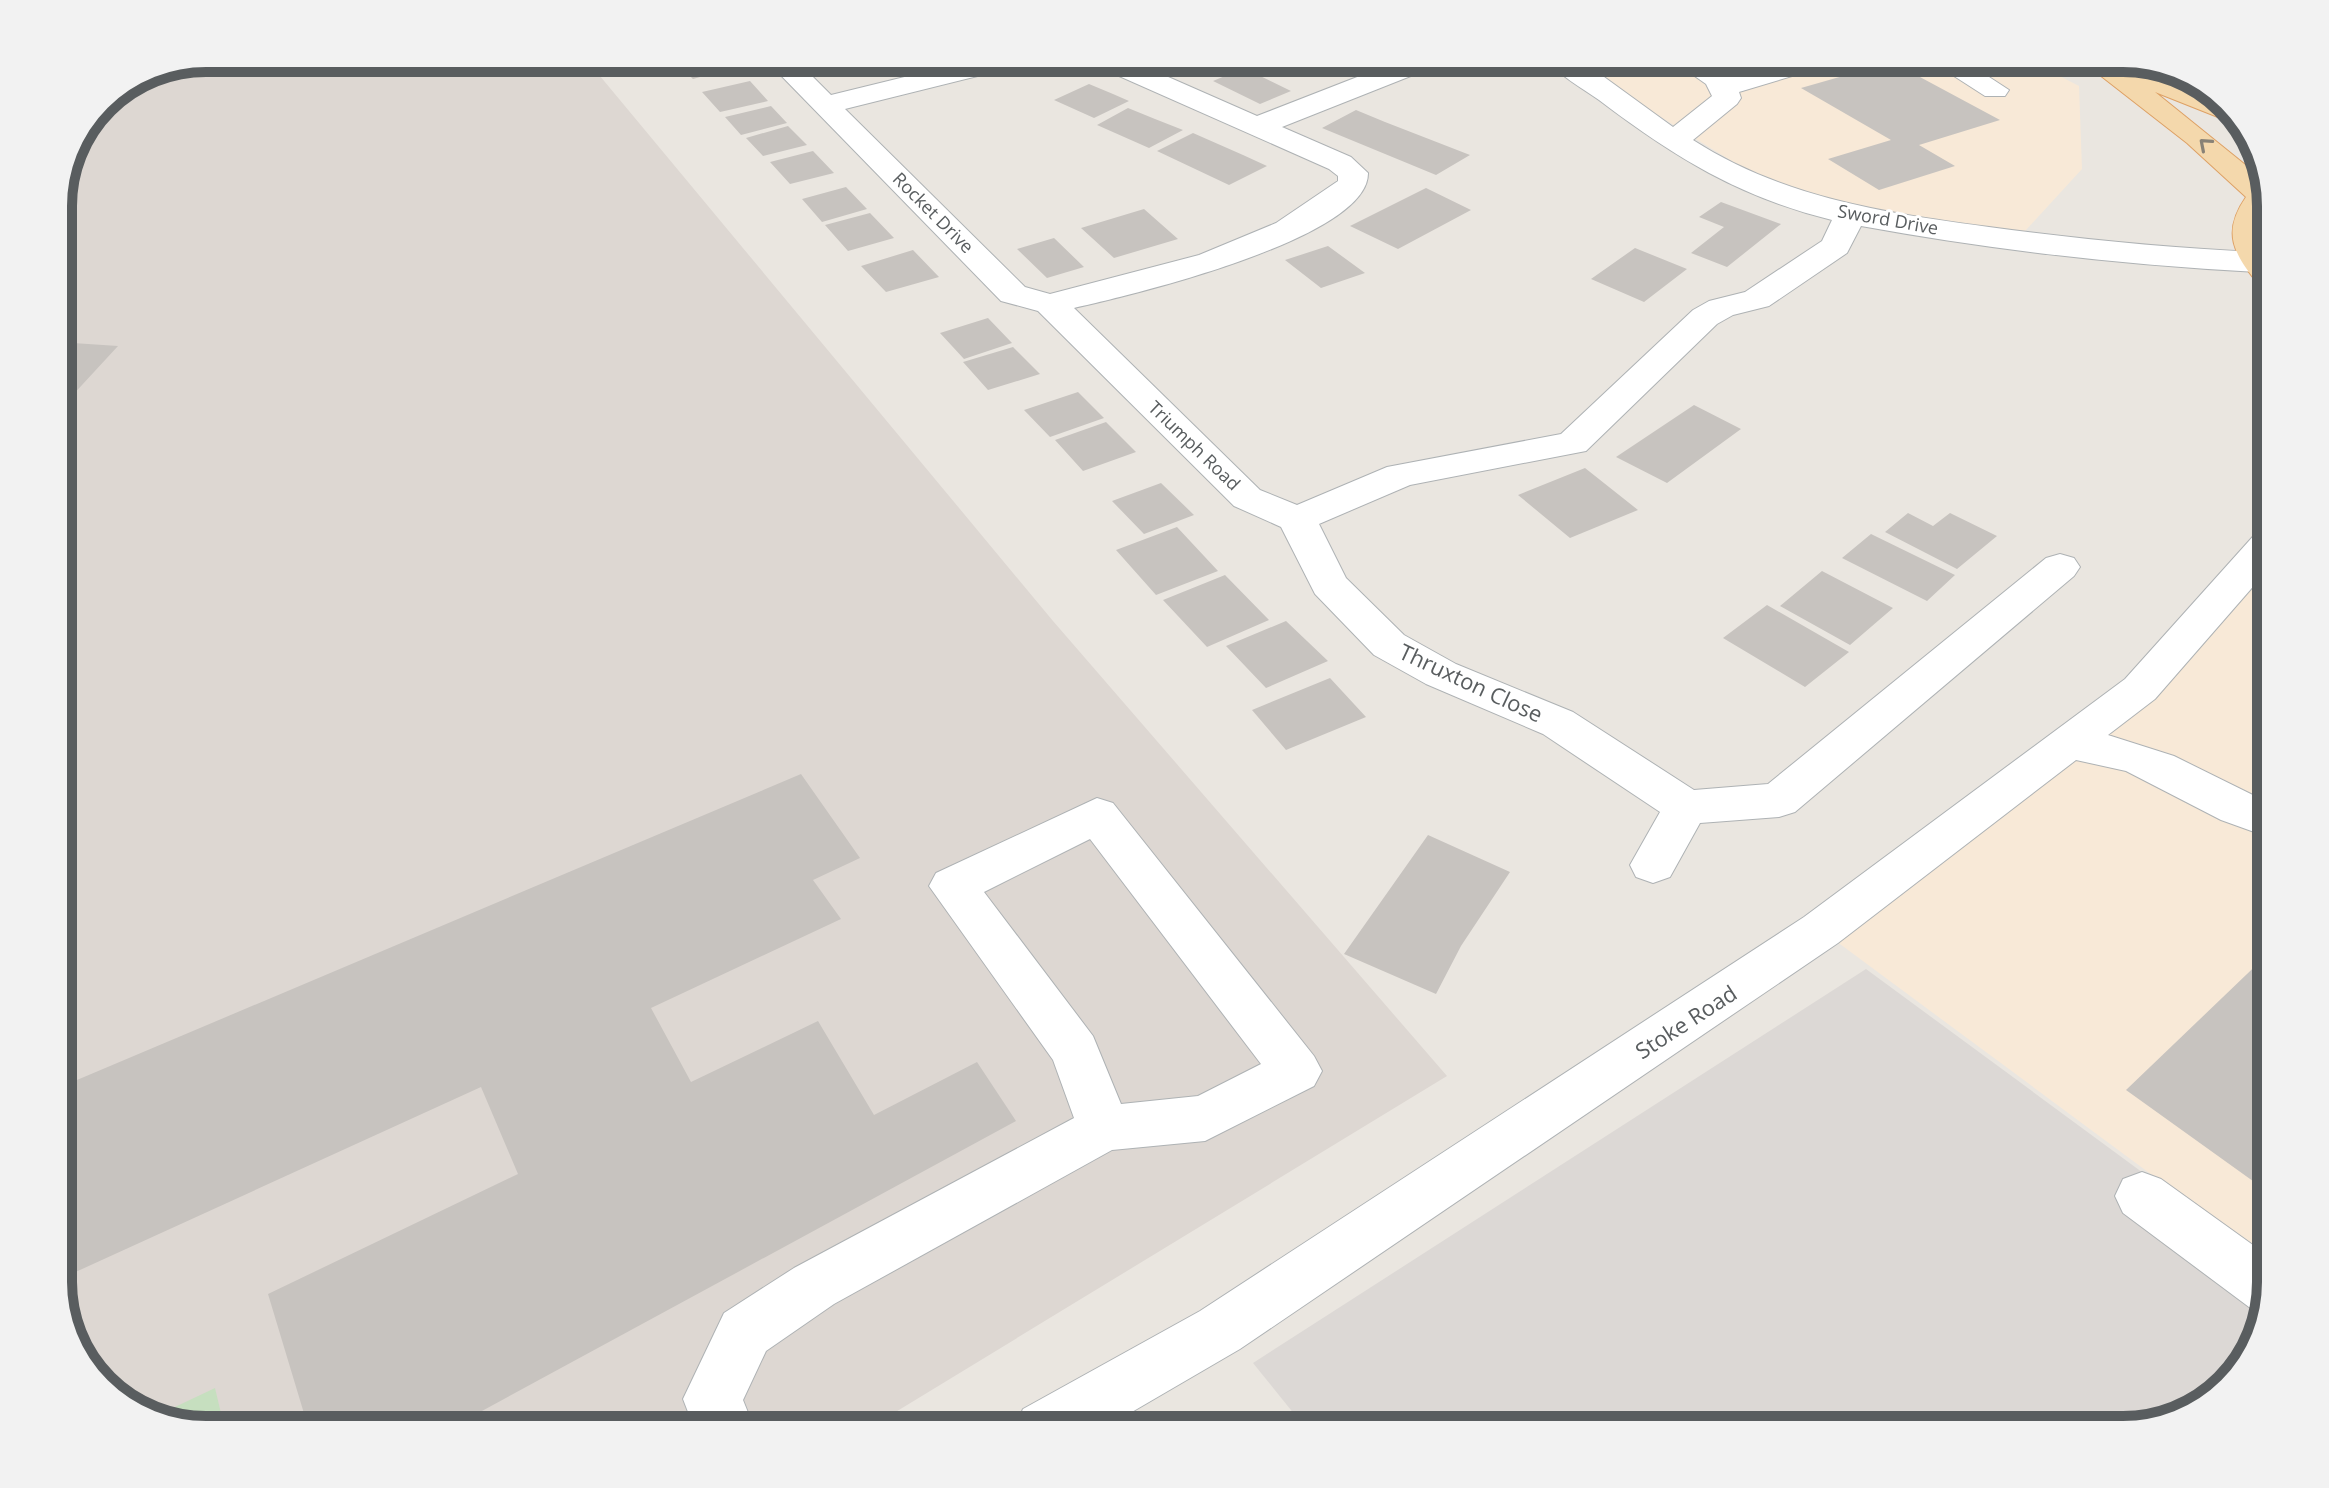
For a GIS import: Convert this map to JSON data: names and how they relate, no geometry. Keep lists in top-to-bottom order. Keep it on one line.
{"streets":{"street":["Rocket Drive","Sword Drive","Triumph Road","Thruxton Close","Stoke Road"]},"crossings":[["Rocket Drive","Triumph Road"],["Triumph Road","Thruxton Close"]]}
